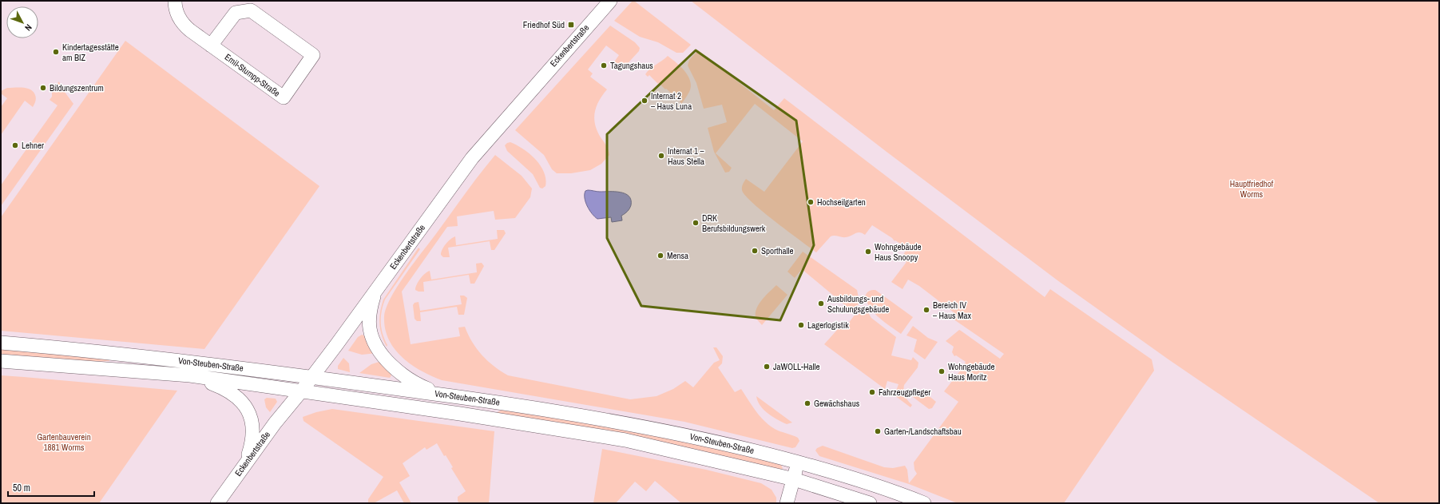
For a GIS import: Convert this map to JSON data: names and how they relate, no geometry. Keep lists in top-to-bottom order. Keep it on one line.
{"streets":{"street":["Eckenbertstraße","Emil-Stumpp-Straße","Von-Steuben-Straße"]},"crossings":[["Eckenbertstraße","Von-Steuben-Straße"]],"parks":["Hauptfriedhof Worms","Gartenbauverein 1881 Worms"],"places":{"transit":["Friedhof Süd"],"other":["Kindertagesstätte am BIZ","Tagungshaus","Bildungszentrum","Internat 2 – Haus Luna","Lehner","Internat 1 – Haus Stella","Hochseilgarten","DRK Berufsbildungswerk","Sporthalle","Wohngebäude Haus Snoopy","Mensa","Ausbildungs- und Schulungsgebäude","Bereich IV – Haus Max","Lagerlogistik","JaWOLL-Halle","Wohngebäude Haus Moritz","Fahrzeugpfleger","Gewächshaus","Garten-/Landschaftsbau"]},"scale_bar":"50 m","north":"bottom right"}
